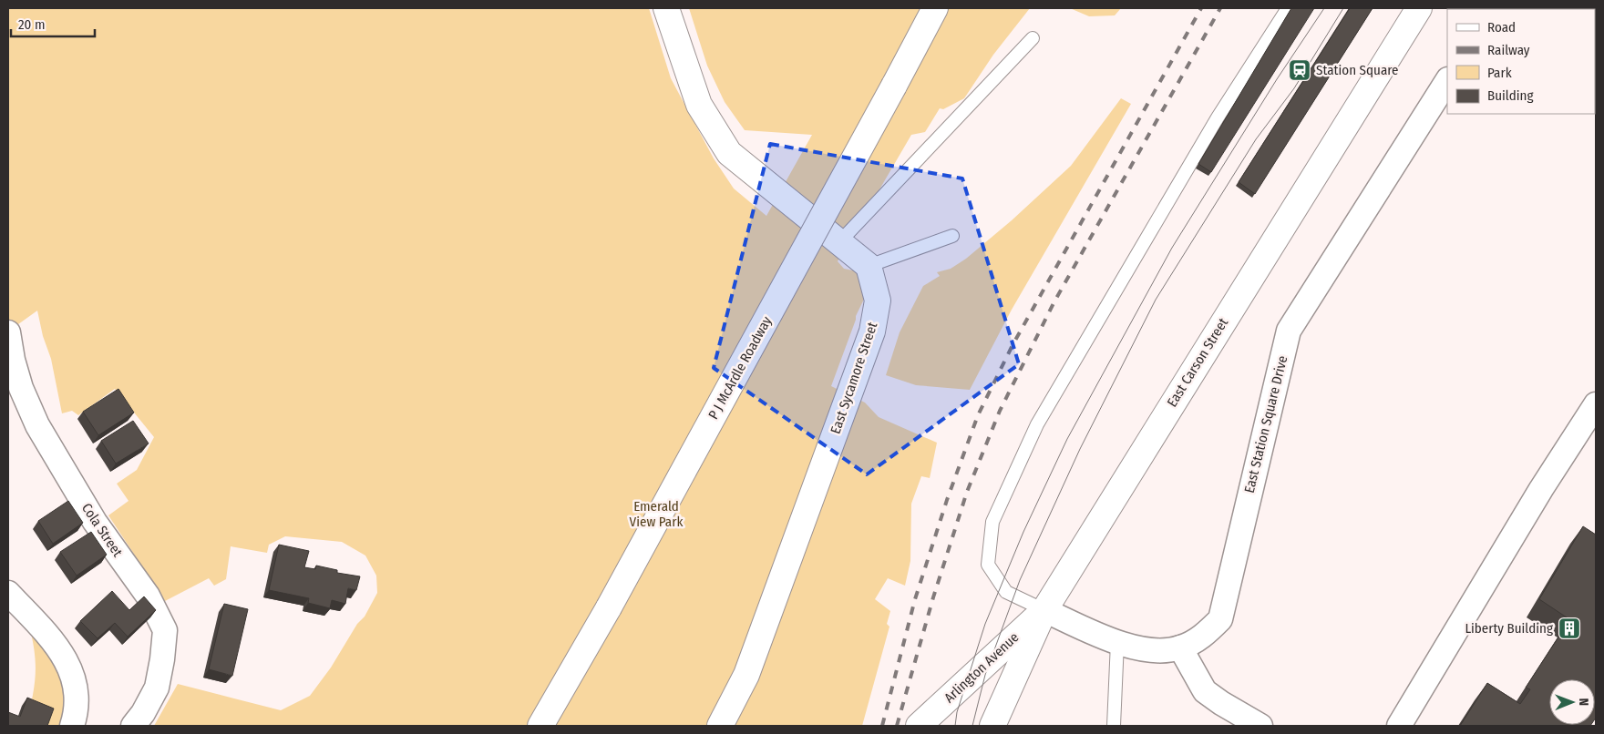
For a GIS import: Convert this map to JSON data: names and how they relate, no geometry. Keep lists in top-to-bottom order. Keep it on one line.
{"streets":{"main road":["East Carson Street","P J McArdle Roadway","East Sycamore Street","Arlington Avenue"],"street":["East Station Square Drive","Cola Street"]},"crossings":[["East Carson Street","East Station Square Drive"],["East Carson Street","Arlington Avenue"],["East Station Square Drive","Arlington Avenue"]],"parks":["Emerald View Park"],"places":{"station":["Station Square"],"building":["Liberty Building"]},"legend":["Road","Railway","Park","Building"],"scale_bar":"20 m","north":"right"}
